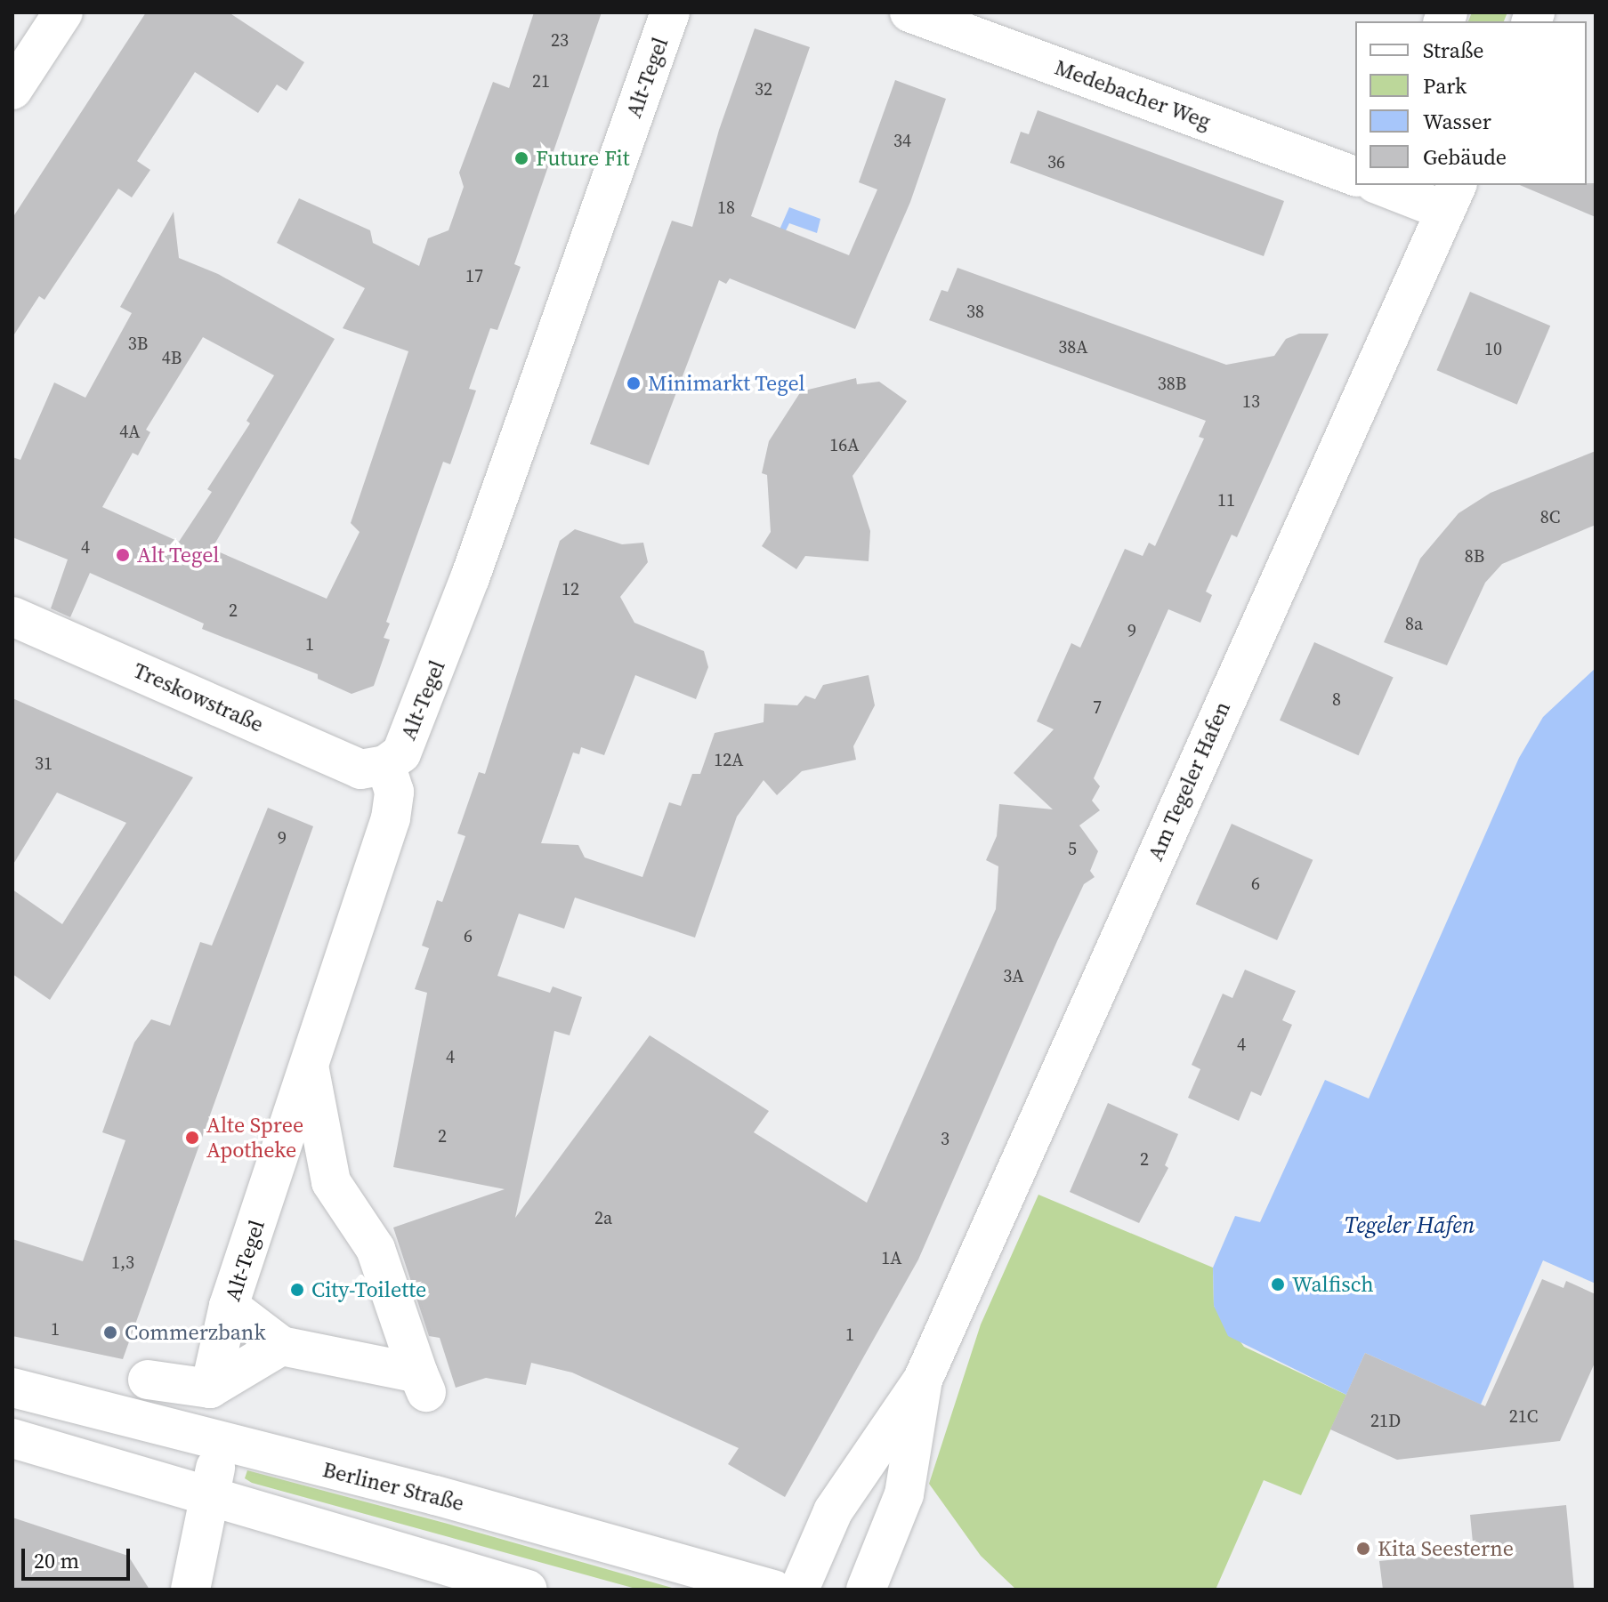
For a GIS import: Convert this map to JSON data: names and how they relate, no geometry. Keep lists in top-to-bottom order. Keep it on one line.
{"streets":{"street":["Alt-Tegel","Medebacher Weg","Treskowstraße","Am Tegeler Hafen","Berliner Straße"]},"crossings":[["Alt-Tegel","Treskowstraße"]],"water":["Tegeler Hafen"],"places":["Future Fit","Minimarkt Tegel","Alt Tegel","Alte Spree Apotheke","Walfisch","City-Toilette","Commerzbank","Kita Seesterne"],"house_numbers":["23","21","32","34","36","18","17","38","3B","38A","10","4B","38B","13","4A","16A","11","8C","4","8B","12","2","8a","9","1","8","7","12A","31","9","5","6","6","3A","4","4","2","3","2","2a","1A","1,3","1","1","21C","21D"],"legend":["Straße","Park","Wasser","Gebäude"],"scale_bar":"20 m"}
